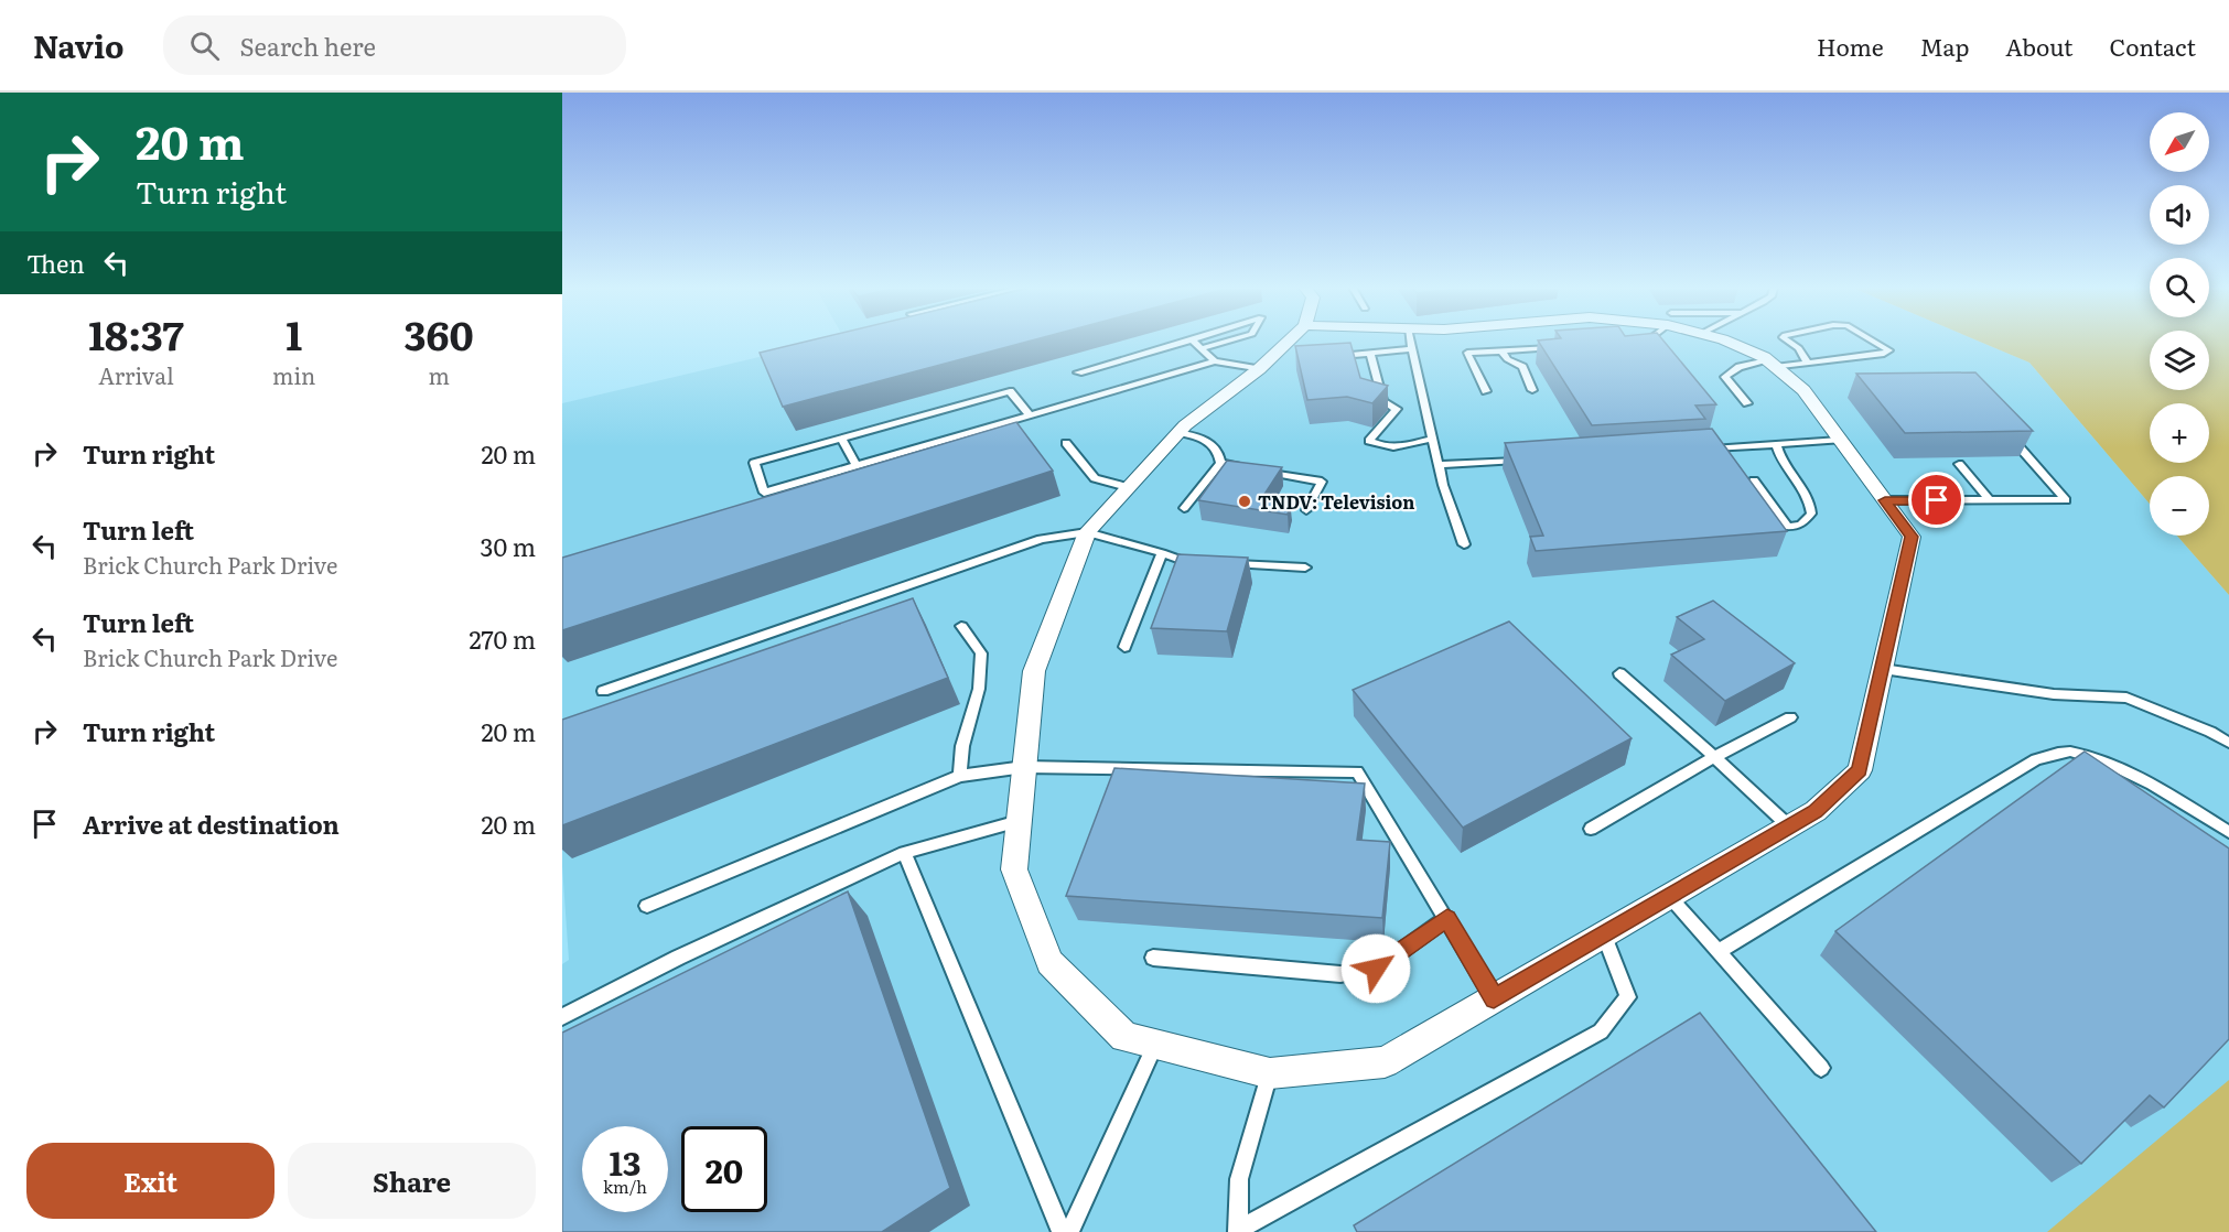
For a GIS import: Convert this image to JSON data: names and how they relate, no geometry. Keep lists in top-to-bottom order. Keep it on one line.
{"places":["TNDV: Television"],"north":"bottom left","page":{"header":"Navio","search":"Search here","nav":["Home","Map","About","Contact"],"turn":["20 m","Turn right"],"map_buttons":["+","−"],"then":"Then","eta":["18:37","Arrival","1","min","360","m"],"list":[{"name":"Turn right","value":"20 m"},{"name":"Turn left","note":"Brick Church Park Drive","value":"30 m"},{"name":"Turn left","note":"Brick Church Park Drive","value":"270 m"},{"name":"Turn right","value":"20 m"},{"name":"Arrive at destination","value":"20 m"}],"speed":"13 km/h","limit":"20","buttons":["Exit","Share"]}}
